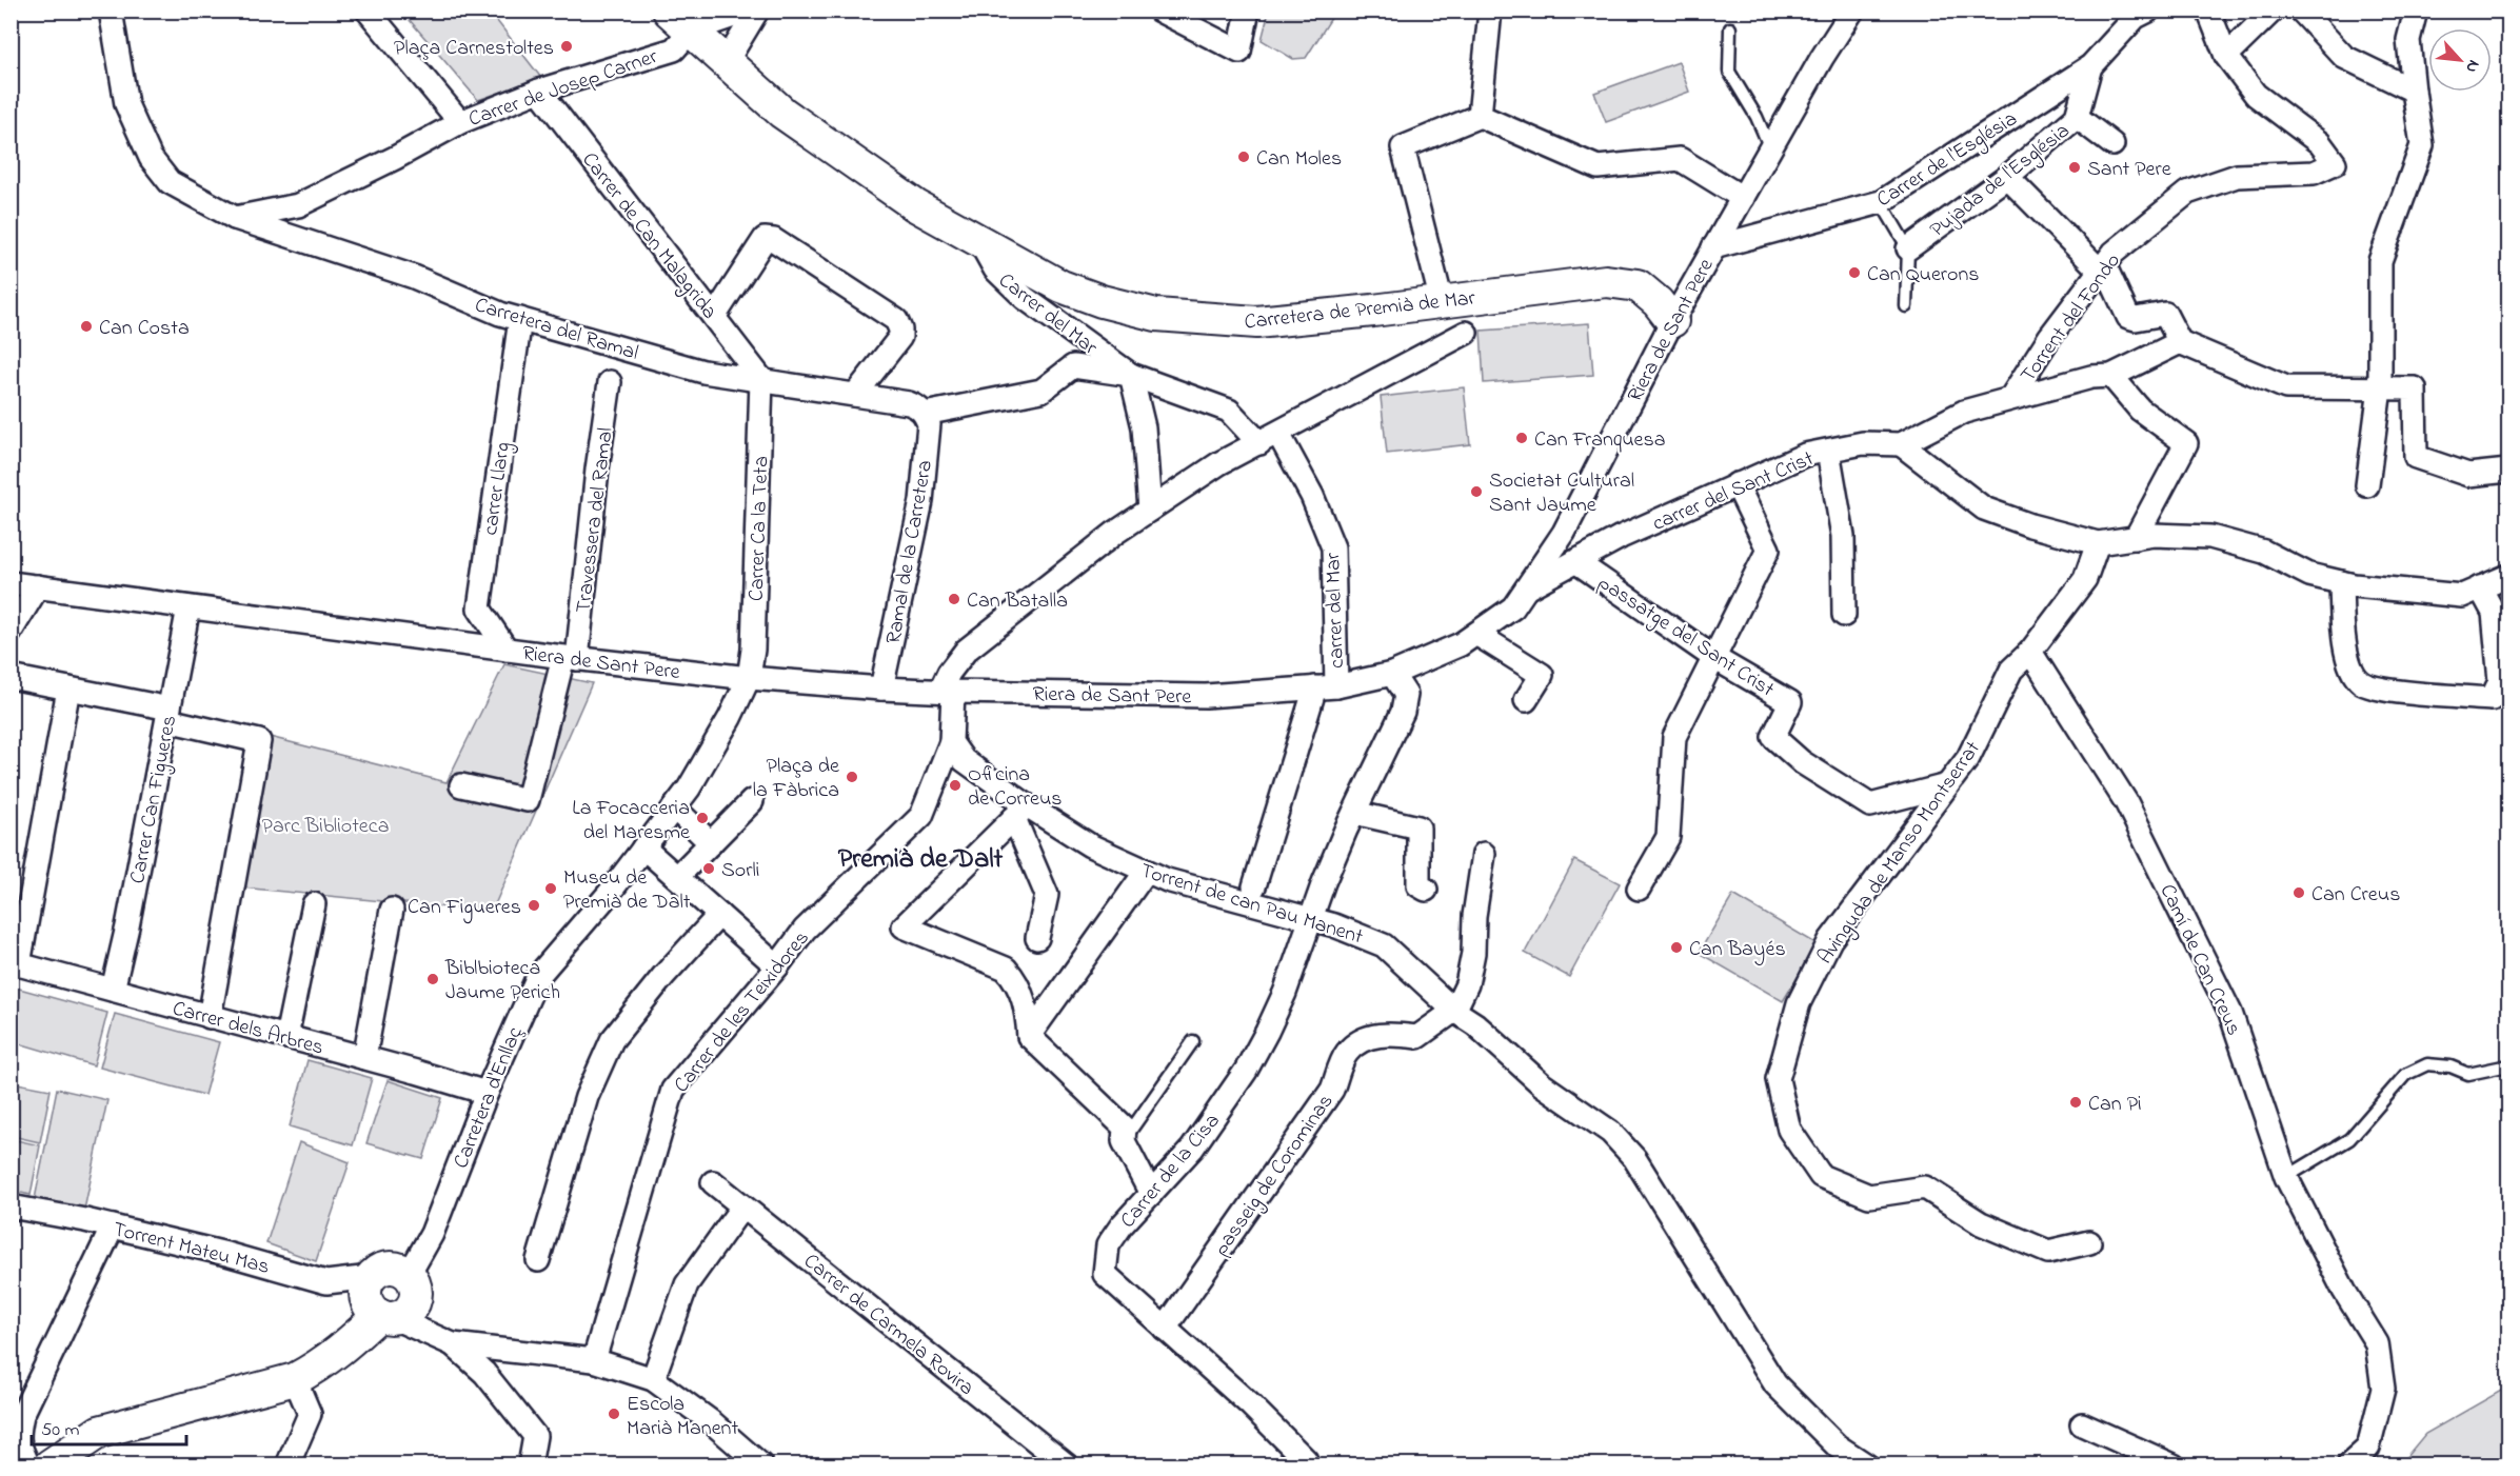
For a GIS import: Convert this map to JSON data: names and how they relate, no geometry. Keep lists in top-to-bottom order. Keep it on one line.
{"streets":{"street":["Carrer de Josep Carner","Carrer de l'Església","Pujada de l'Església","Carrer de Can Malagrida","Carretera de Premià de Mar","Carrer del Mar","Torrent del Fondo","Carretera del Ramal","Riera de Sant Pere","carrer Llarg","carrer del Sant Crist","Travessera del Ramal","Carrer Ca la Teta","Ramal de la Carretera","carrer del Mar","passatge del Sant Crist","Carrer Can Figueres","Avinguda de Manso Montserrat","Torrent de can Pau Manent","Camí de Can Creus","Carrer de les Teixidores","Carrer dels Arbres","Carretera d'Enllaç","Carrer de la Cisa","passeig de Corominas","Torrent Mateu Mas","Carrer de Carmela Rovira"]},"crossings":[["Carrer de Josep Carner","Carrer de Can Malagrida"],["Carrer de Josep Carner","Carretera de Premià de Mar"],["Carrer de Josep Carner","Carretera del Ramal"],["Carrer de l'Església","Pujada de l'Església"],["Carrer de l'Església","Riera de Sant Pere"],["Carrer de Can Malagrida","Carretera del Ramal"],["Carrer de Can Malagrida","Carrer Ca la Teta"],["Carretera de Premià de Mar","Carrer del Mar"],["Carretera de Premià de Mar","Riera de Sant Pere"],["Carrer del Mar","carrer del Mar"],["Torrent del Fondo","carrer del Sant Crist"],["Carretera del Ramal","carrer Llarg"],["Carretera del Ramal","Carrer Ca la Teta"],["Carretera del Ramal","Ramal de la Carretera"],["Riera de Sant Pere","carrer Llarg"],["Riera de Sant Pere","carrer del Sant Crist"],["Riera de Sant Pere","Travessera del Ramal"],["Riera de Sant Pere","Carrer Ca la Teta"],["Riera de Sant Pere","Ramal de la Carretera"],["Riera de Sant Pere","carrer del Mar"],["Riera de Sant Pere","Carrer Can Figueres"],["Riera de Sant Pere","Carretera d'Enllaç"],["Riera de Sant Pere","Carrer de la Cisa"],["carrer del Sant Crist","passatge del Sant Crist"],["Carrer Ca la Teta","Carretera d'Enllaç"],["passatge del Sant Crist","Avinguda de Manso Montserrat"],["Carrer Can Figueres","Carrer dels Arbres"],["Avinguda de Manso Montserrat","Camí de Can Creus"],["Torrent de can Pau Manent","Carrer de les Teixidores"],["Torrent de can Pau Manent","Carrer de la Cisa"],["Torrent de can Pau Manent","passeig de Corominas"],["Carrer dels Arbres","Carretera d'Enllaç"],["Carretera d'Enllaç","Torrent Mateu Mas"],["Carrer de la Cisa","passeig de Corominas"]],"districts":["Premià de Dalt"],"parks":["Parc Biblioteca"],"places":["Plaça Carnestoltes","Can Moles","Sant Pere","Can Querons","Can Costa","Can Franquesa","Societat Cultural Sant Jaume","Can Batalla","Plaça de la Fàbrica","Oficina de Correus","La Focacceria del Maresme","Sorli","Museu de Premià de Dalt","Can Creus","Can Figueres","Can Bayés","Biblbioteca Jaume Perich","Can Pi","Escola Marià Manent"],"scale_bar":"50 m","north":"bottom right"}
